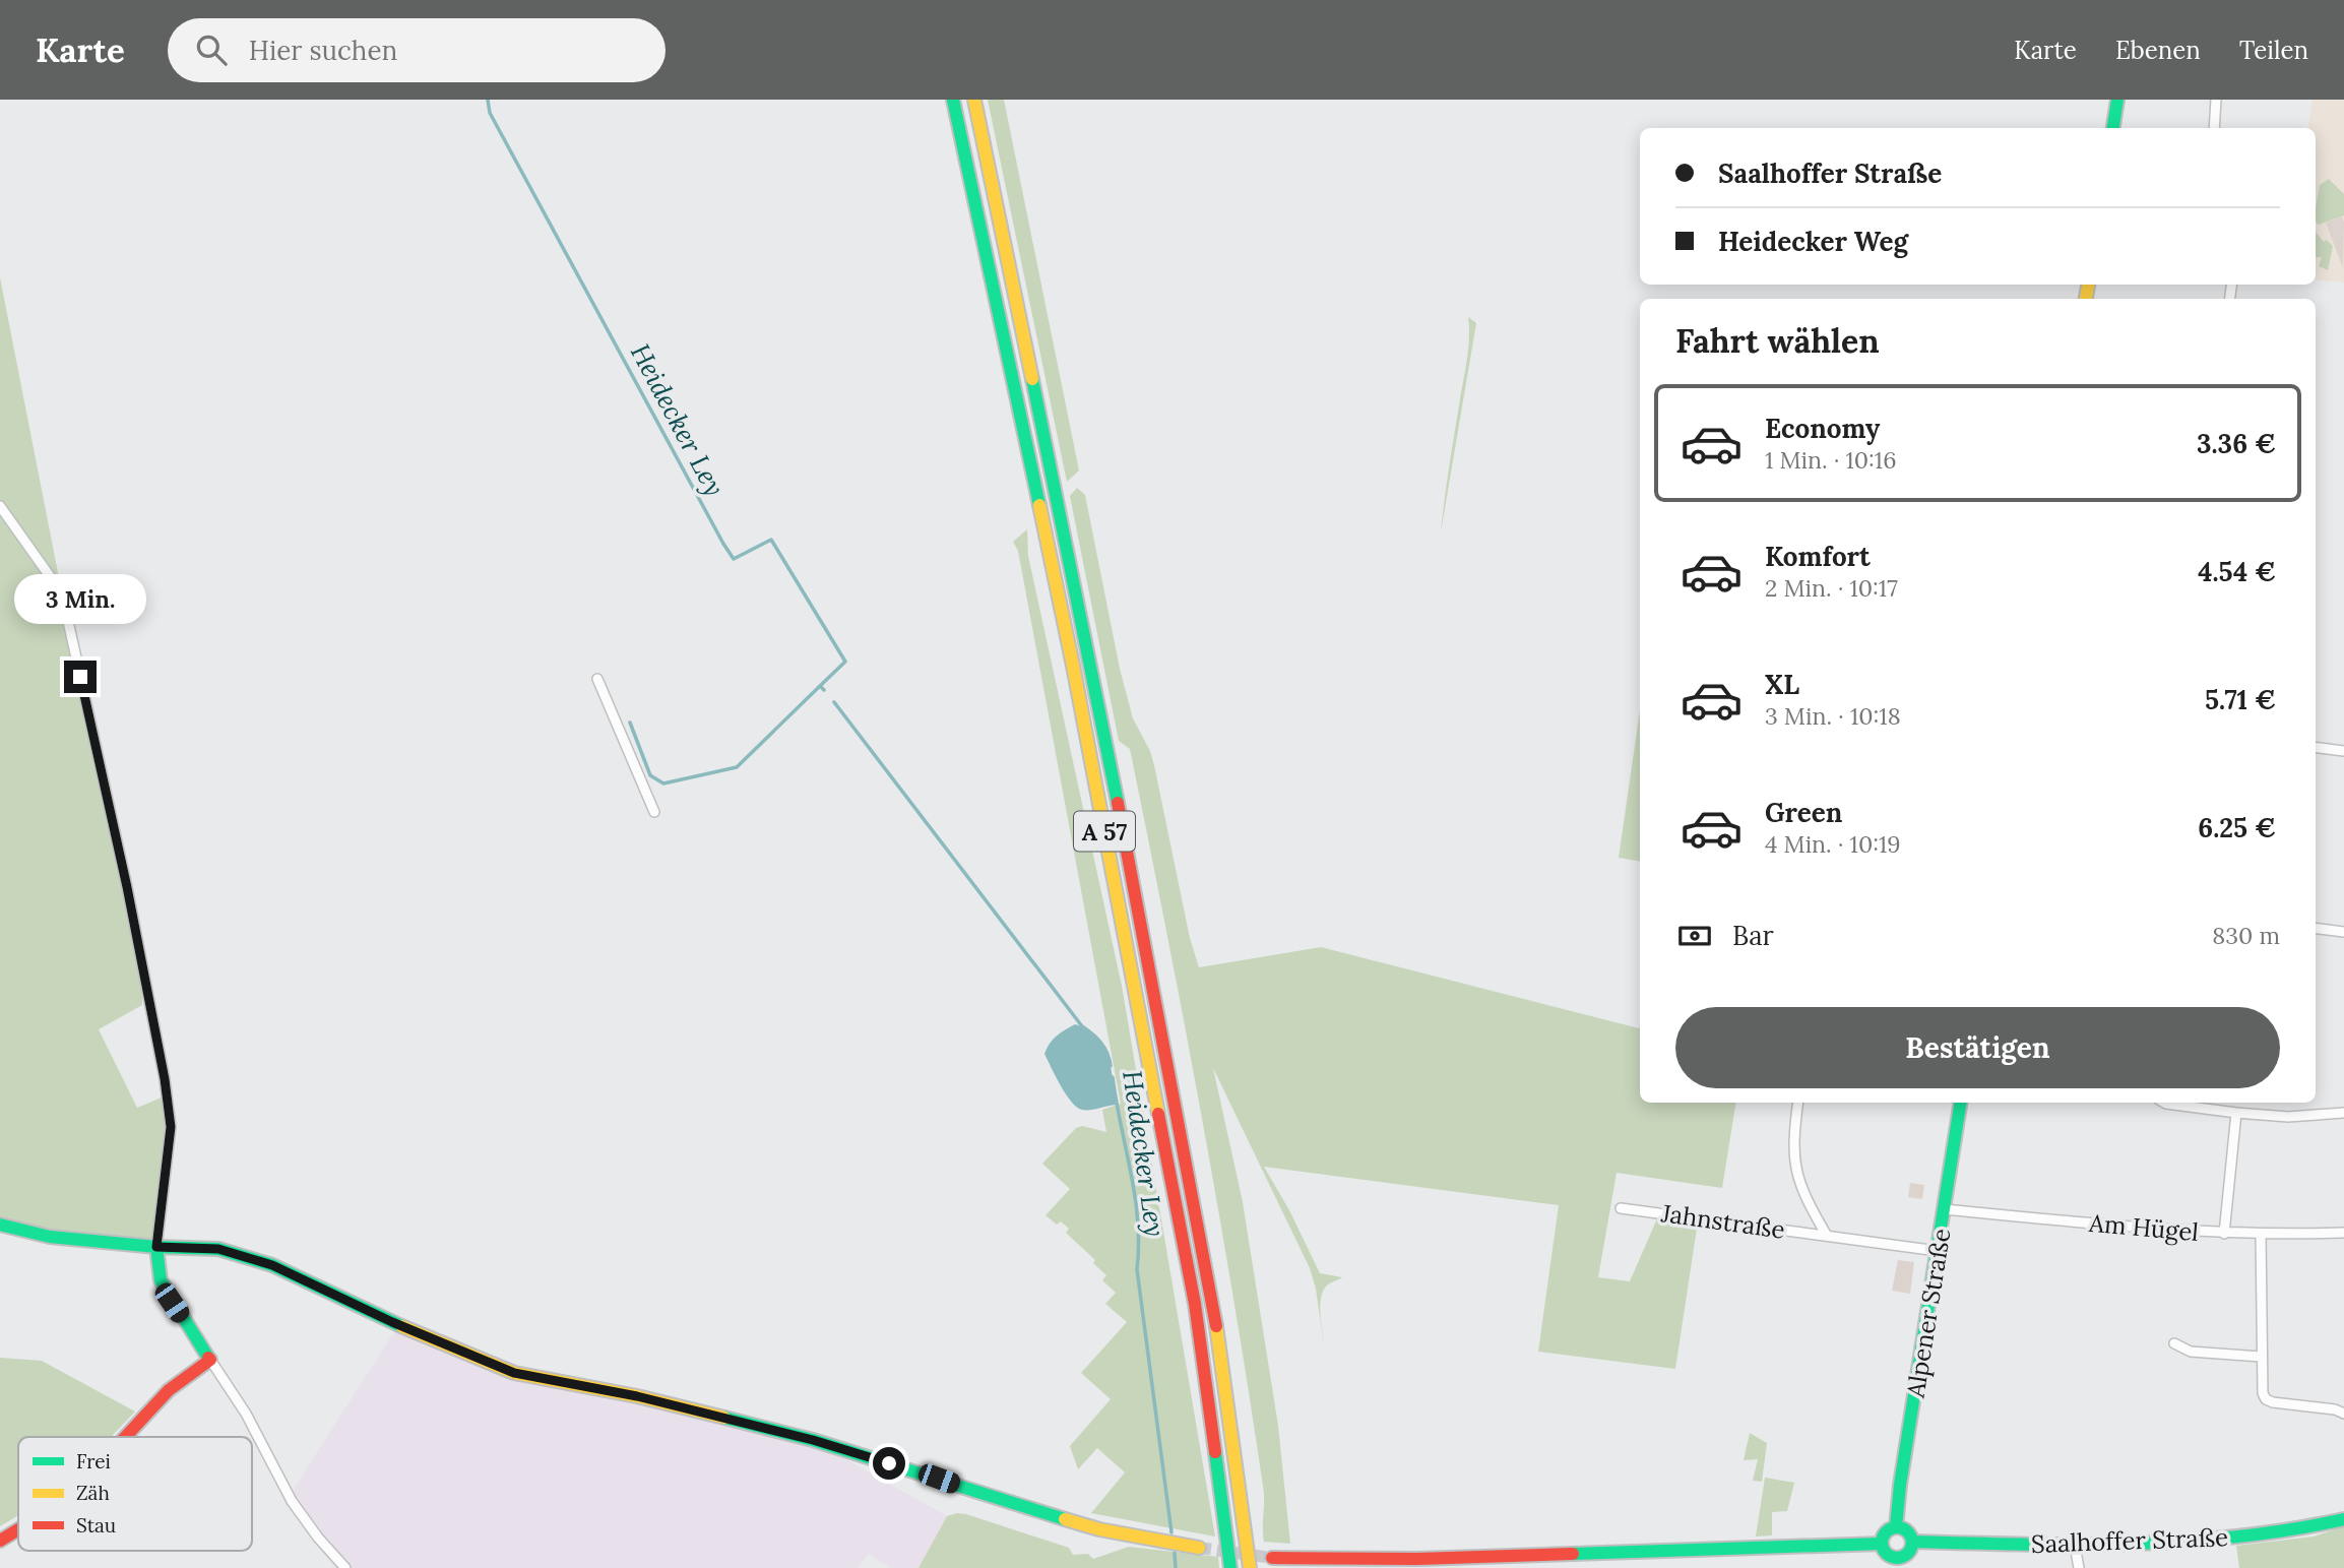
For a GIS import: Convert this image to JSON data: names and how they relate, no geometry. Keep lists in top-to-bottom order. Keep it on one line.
{"streets":{"main road":["A 57","Alpener Straße","Saalhoffer Straße"],"street":["Jahnstraße","Am Hügel"]},"crossings":[["Jahnstraße","Alpener Straße"],["Am Hügel","Alpener Straße"],["Alpener Straße","Saalhoffer Straße"]],"water":["Heidecker Ley"],"legend":["Frei","Zäh","Stau"],"page":{"header":"Karte","search":"Hier suchen","nav":["Karte","Ebenen","Teilen"],"banner":["Saalhoffer Straße","Heidecker Weg"],"heading":"Fahrt wählen","list":[{"name":"Economy","note":"1 Min. · 10:16","value":"3.36 €"},{"name":"Komfort","note":"2 Min. · 10:17","value":"4.54 €"},{"name":"XL","note":"3 Min. · 10:18","value":"5.71 €"},{"name":"Green","note":"4 Min. · 10:19","value":"6.25 €"}],"bubble":"3 Min.","pay":["Bar","830 m"],"buttons":"Bestätigen"}}
